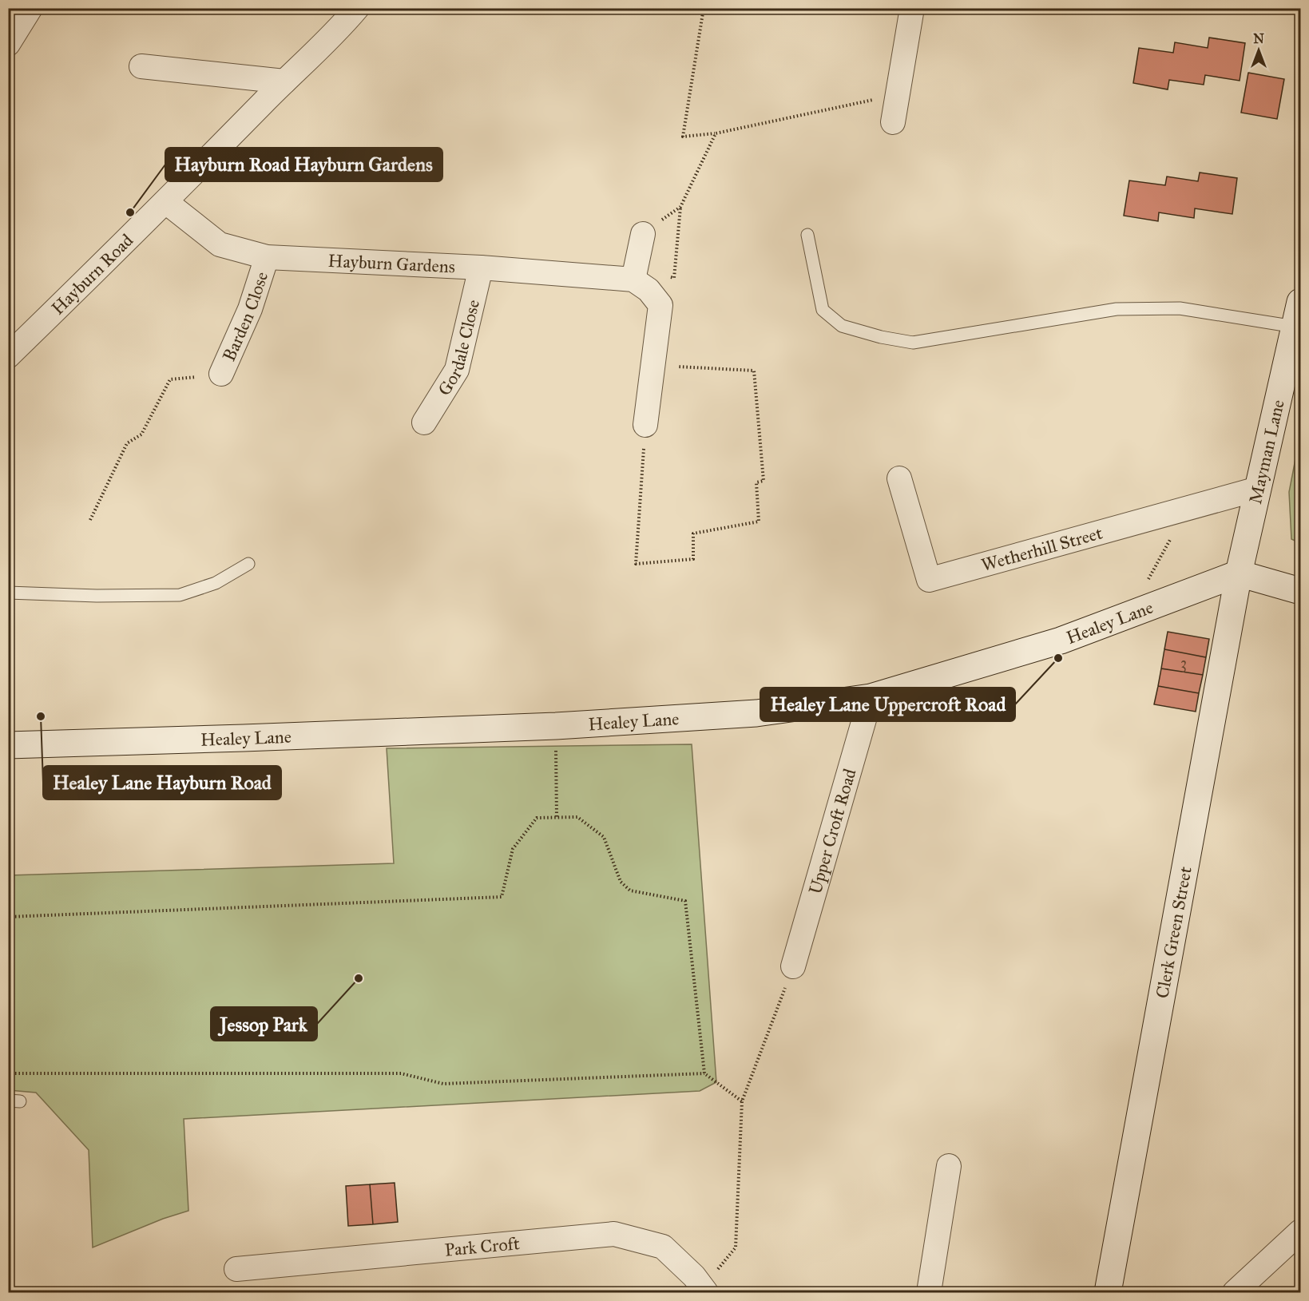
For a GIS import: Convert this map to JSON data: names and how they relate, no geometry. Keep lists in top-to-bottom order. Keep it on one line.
{"streets":{"main road":["Mayman Lane","Healey Lane","Clerk Green Street"],"street":["Hayburn Gardens","Hayburn Road","Barden Close","Gordale Close","Wetherhill Street","Upper Croft Road","Park Croft"]},"crossings":[["Hayburn Gardens","Hayburn Road"],["Hayburn Gardens","Barden Close"],["Hayburn Gardens","Gordale Close"],["Mayman Lane","Wetherhill Street"],["Mayman Lane","Healey Lane"],["Mayman Lane","Clerk Green Street"],["Healey Lane","Upper Croft Road"],["Healey Lane","Clerk Green Street"]],"places":["Hayburn Road Hayburn Gardens","Healey Lane Uppercroft Road","Healey Lane Hayburn Road","Jessop Park"],"house_numbers":["3"],"north":"top"}
